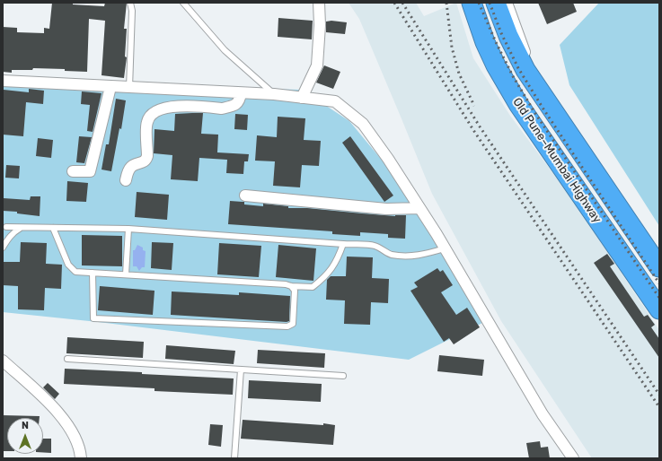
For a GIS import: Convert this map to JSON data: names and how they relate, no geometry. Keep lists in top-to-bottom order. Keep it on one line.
{"streets":{"highway":["Old Pune–Mumbai Highway"]},"north":"top"}
